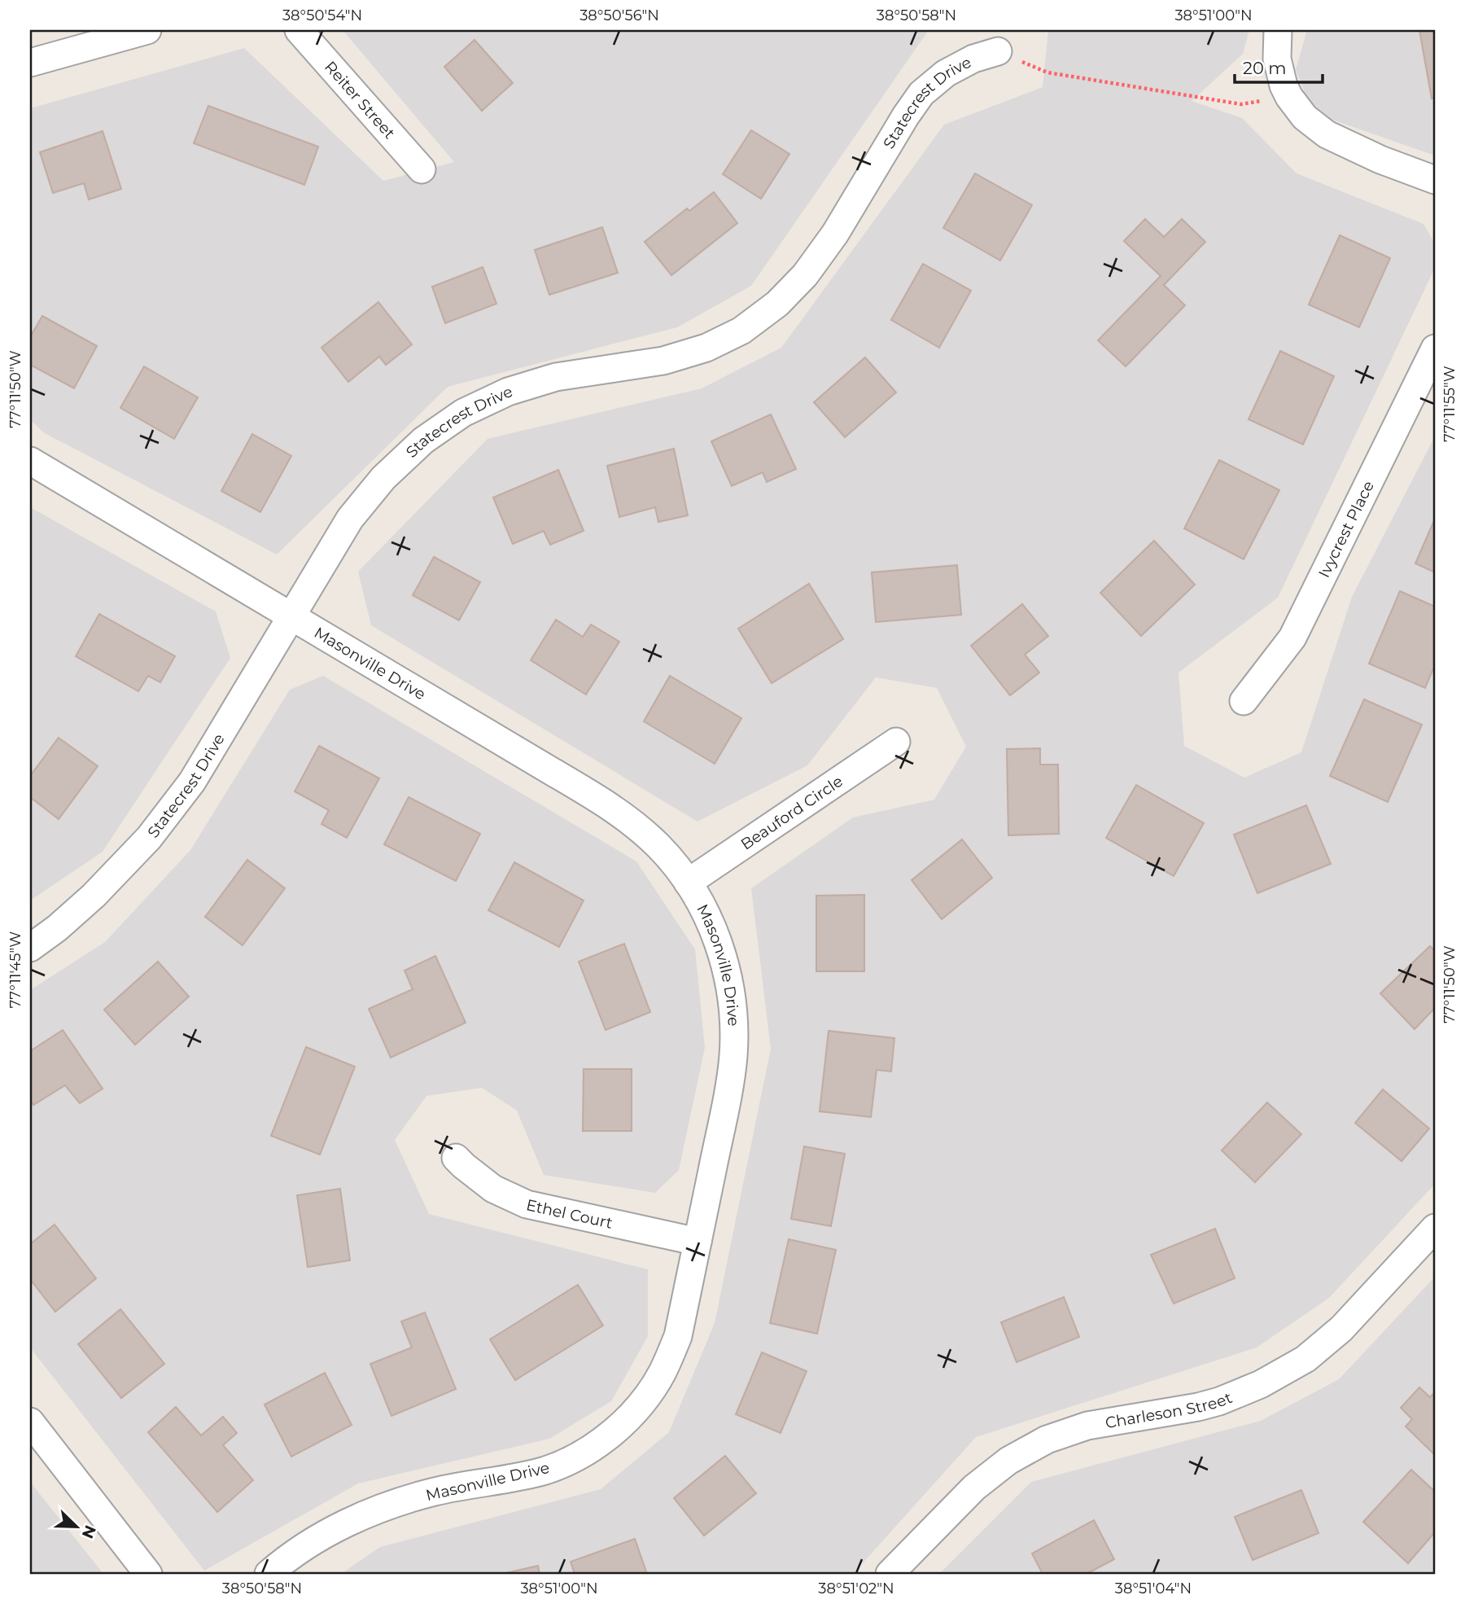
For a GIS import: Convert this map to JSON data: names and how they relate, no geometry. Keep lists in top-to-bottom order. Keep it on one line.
{"streets":{"street":["Reiter Street","Statecrest Drive","Ivycrest Place","Masonville Drive","Beauford Circle","Ethel Court","Charleson Street"]},"crossings":[["Statecrest Drive","Masonville Drive"],["Masonville Drive","Beauford Circle"],["Masonville Drive","Ethel Court"]],"scale_bar":"20 m","north":"bottom right","coordinates":["38°50'54\"N","38°50'56\"N","38°50'58\"N","38°51'00\"N","77°11'50\"W","77°11'55\"W","77°11'45\"W","38°51'02\"N","38°51'04\"N"]}
